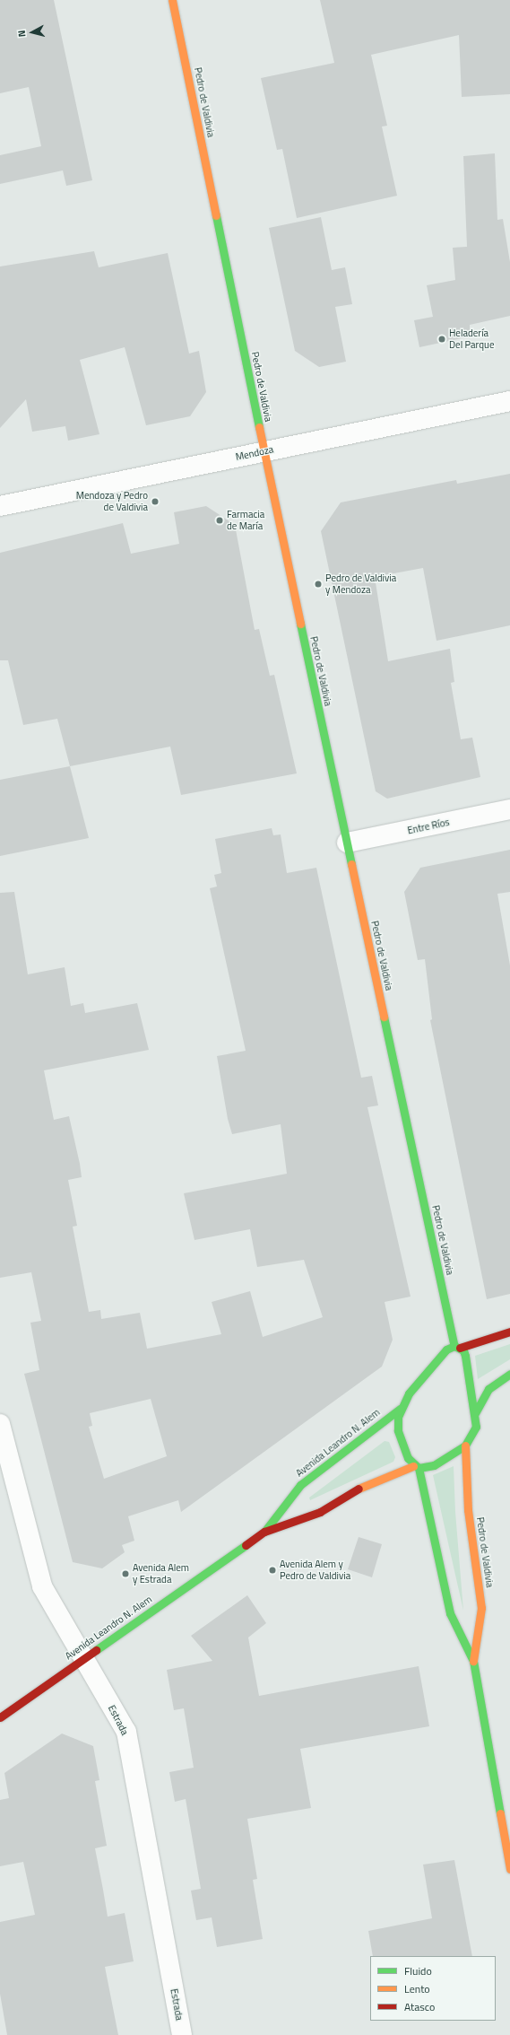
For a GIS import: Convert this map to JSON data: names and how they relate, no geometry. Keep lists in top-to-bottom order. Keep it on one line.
{"streets":{"street":["Pedro de Valdivia","Mendoza","Entre Ríos","Avenida Leandro N. Alem","Estrada"]},"crossings":[["Pedro de Valdivia","Mendoza"],["Pedro de Valdivia","Entre Ríos"],["Pedro de Valdivia","Avenida Leandro N. Alem"],["Avenida Leandro N. Alem","Estrada"]],"places":["Heladería Del Parque","Mendoza y Pedro de Valdivia","Farmacia de María","Pedro de Valdivia y Mendoza","Avenida Alem y Pedro de Valdivia","Avenida Alem y Estrada"],"legend":["Fluido","Lento","Atasco"],"north":"left"}
